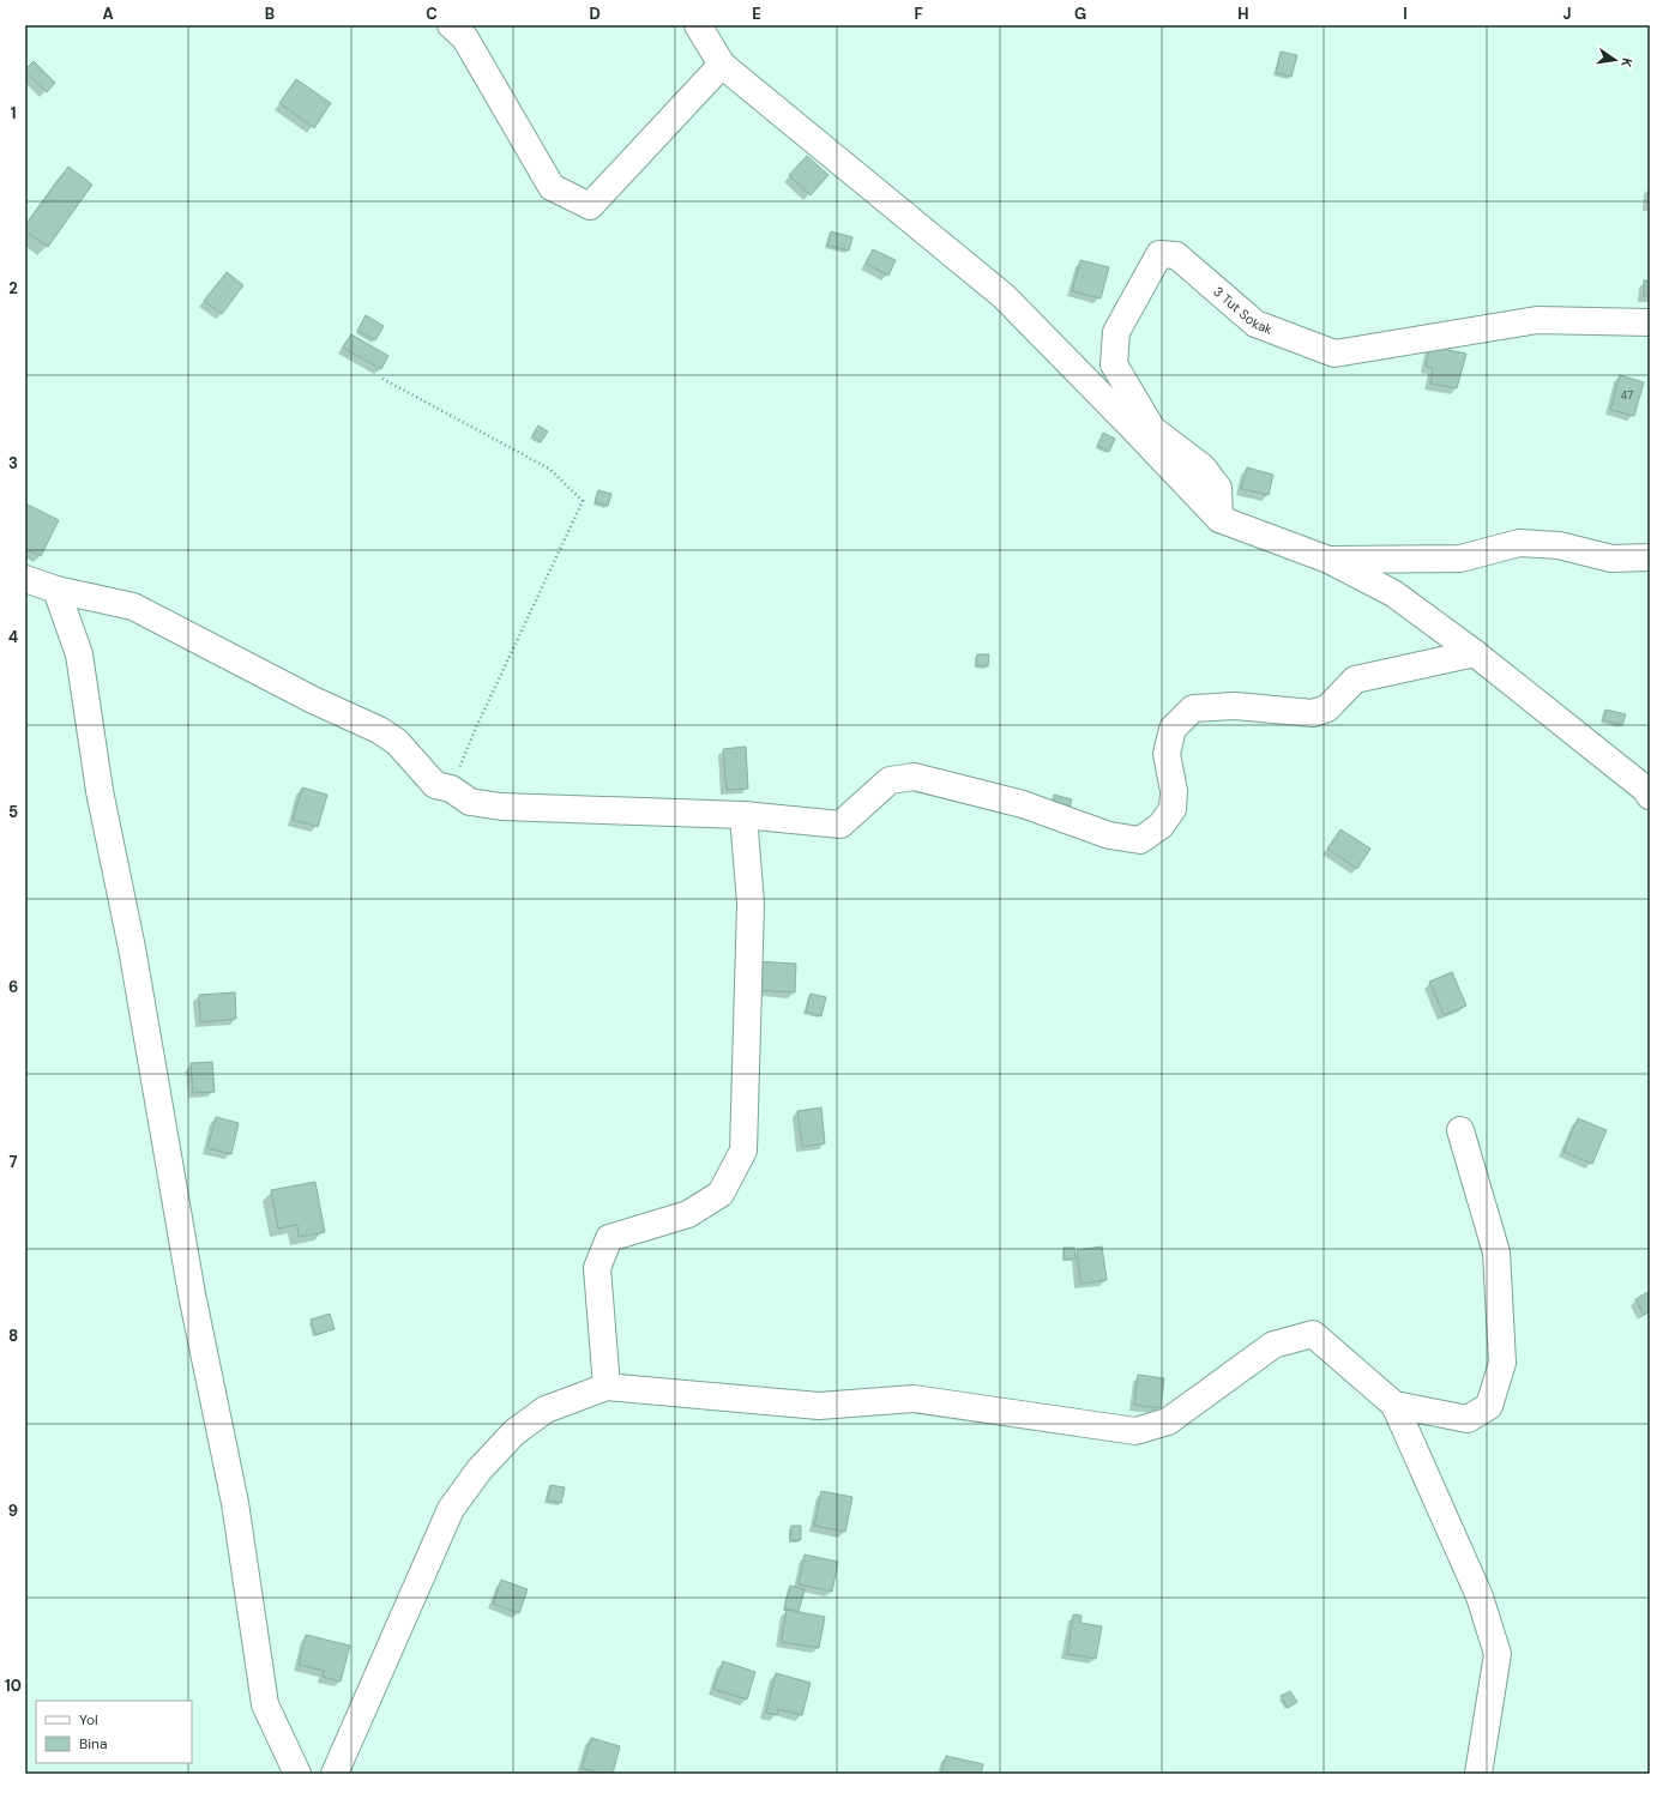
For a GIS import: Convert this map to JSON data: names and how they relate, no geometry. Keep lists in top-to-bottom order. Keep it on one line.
{"streets":{"street":["3 Tut Sokak"]},"house_numbers":["47"],"legend":["Yol","Bina"],"north":"right","grid":{"columns":["A","B","C","D","E","F","G","H","I","J"],"rows":["1","2","3","4","5","6","7","8","9","10"]}}
